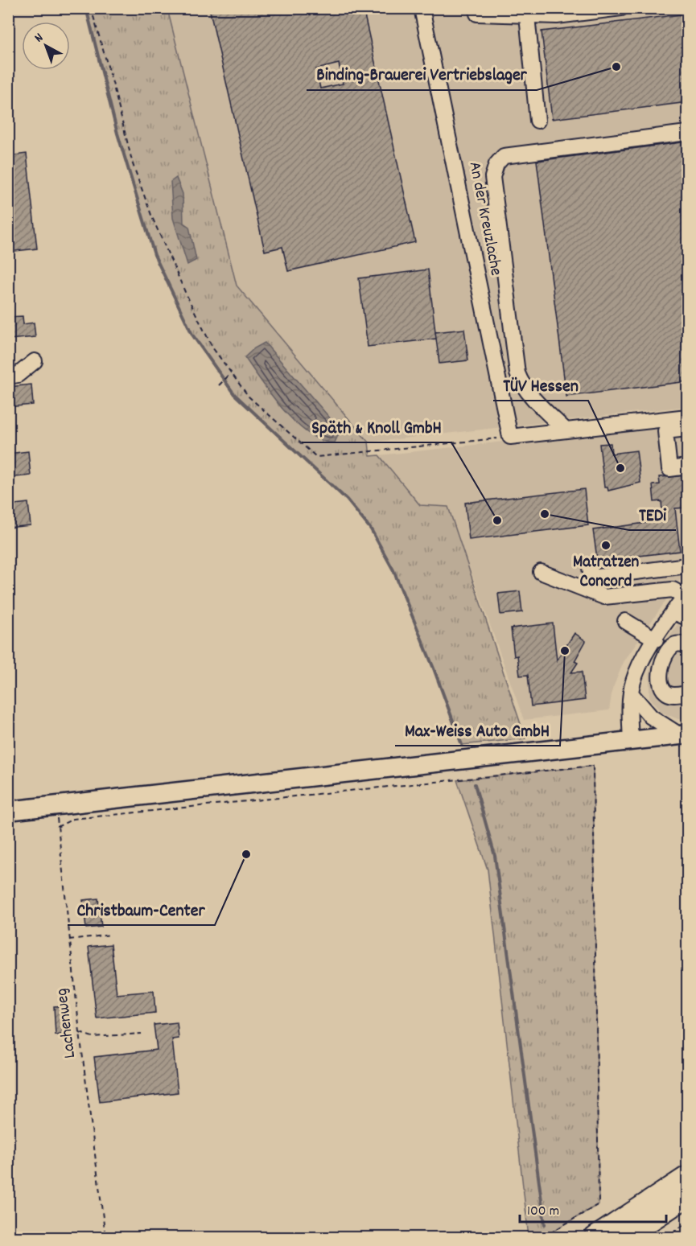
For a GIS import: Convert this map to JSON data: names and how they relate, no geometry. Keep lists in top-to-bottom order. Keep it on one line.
{"streets":{"street":["An der Kreuzlache"],"path":["Lachenweg"]},"places":["Binding-Brauerei Vertriebslager","TÜV Hessen","TEDi","Späth & Knoll GmbH","Matratzen Concord","Max-Weiss Auto GmbH","Christbaum-Center"],"scale_bar":"100 m","north":"top left"}
